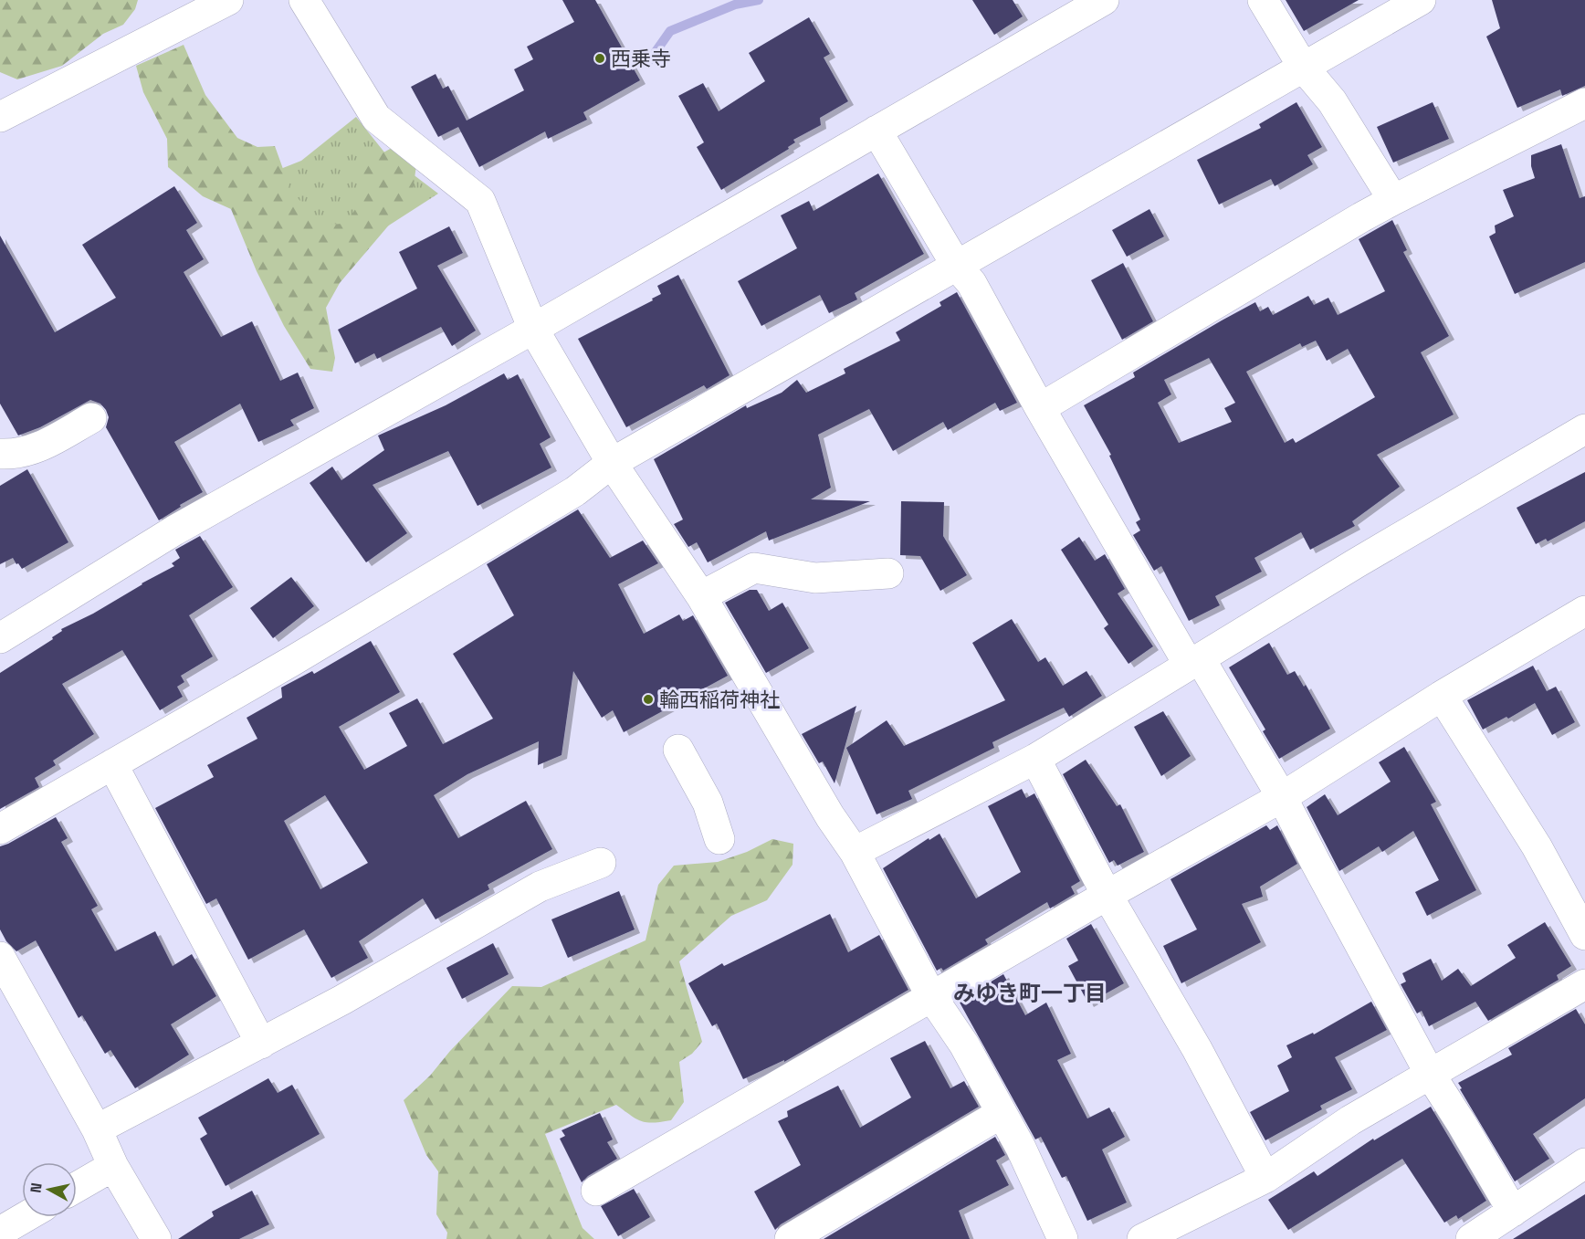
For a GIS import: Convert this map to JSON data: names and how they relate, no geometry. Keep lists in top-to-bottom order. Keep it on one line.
{"districts":["みゆき町一丁目"],"places":["西乗寺","輪西稲荷神社"],"north":"left"}
